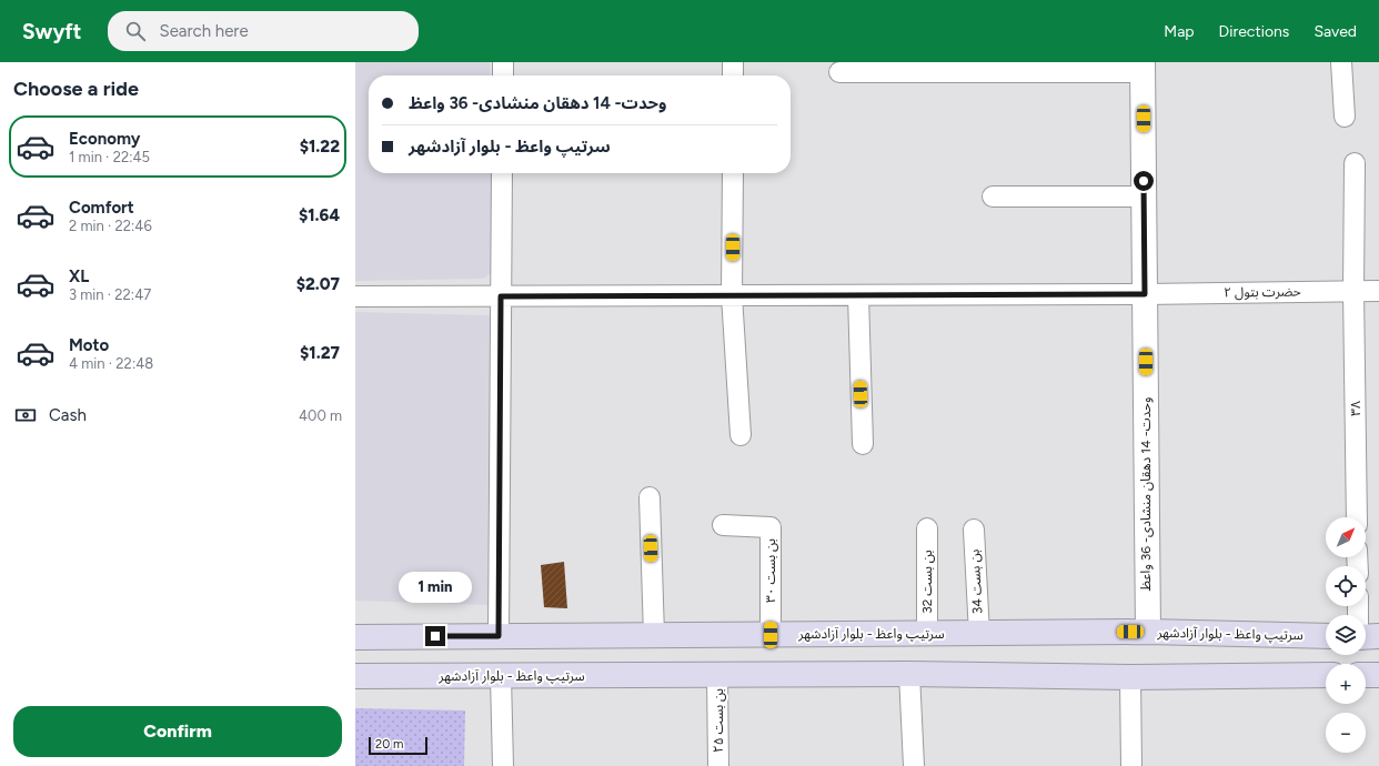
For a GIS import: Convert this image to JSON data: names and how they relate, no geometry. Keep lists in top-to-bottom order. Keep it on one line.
{"streets":{"main road":["سرتیپ واعظ - بلوار آزادشهر"],"street":["حضرت بتول ۲","۳۸","وحدت- 14 دهقان منشادی- 36 واعظ","بن بست ۳۰","بن بست 32","بن بست 34","بن بست ۲۵"]},"crossings":[["حضرت بتول ۲","۳۸"],["حضرت بتول ۲","وحدت- 14 دهقان منشادی- 36 واعظ"],["وحدت- 14 دهقان منشادی- 36 واعظ","سرتیپ واعظ - بلوار آزادشهر"],["بن بست ۳۰","سرتیپ واعظ - بلوار آزادشهر"],["بن بست 32","سرتیپ واعظ - بلوار آزادشهر"],["بن بست 34","سرتیپ واعظ - بلوار آزادشهر"],["سرتیپ واعظ - بلوار آزادشهر","بن بست ۲۵"]],"scale_bar":"20 m","north":"top right","page":{"header":"Swyft","search":"Search here","nav":["Map","Directions","Saved"],"heading":"Choose a ride","banner":["وحدت- 14 دهقان منشادی- 36 واعظ","سرتیپ واعظ - بلوار آزادشهر"],"list":[{"name":"Economy","note":"1 min · 22:45","value":"$1.22"},{"name":"Comfort","note":"2 min · 22:46","value":"$1.64"},{"name":"XL","note":"3 min · 22:47","value":"$2.07"},{"name":"Moto","note":"4 min · 22:48","value":"$1.27"}],"pay":["Cash","400 m"],"map_buttons":["+","−"],"bubble":"1 min","buttons":"Confirm","scale":"20 m"}}
